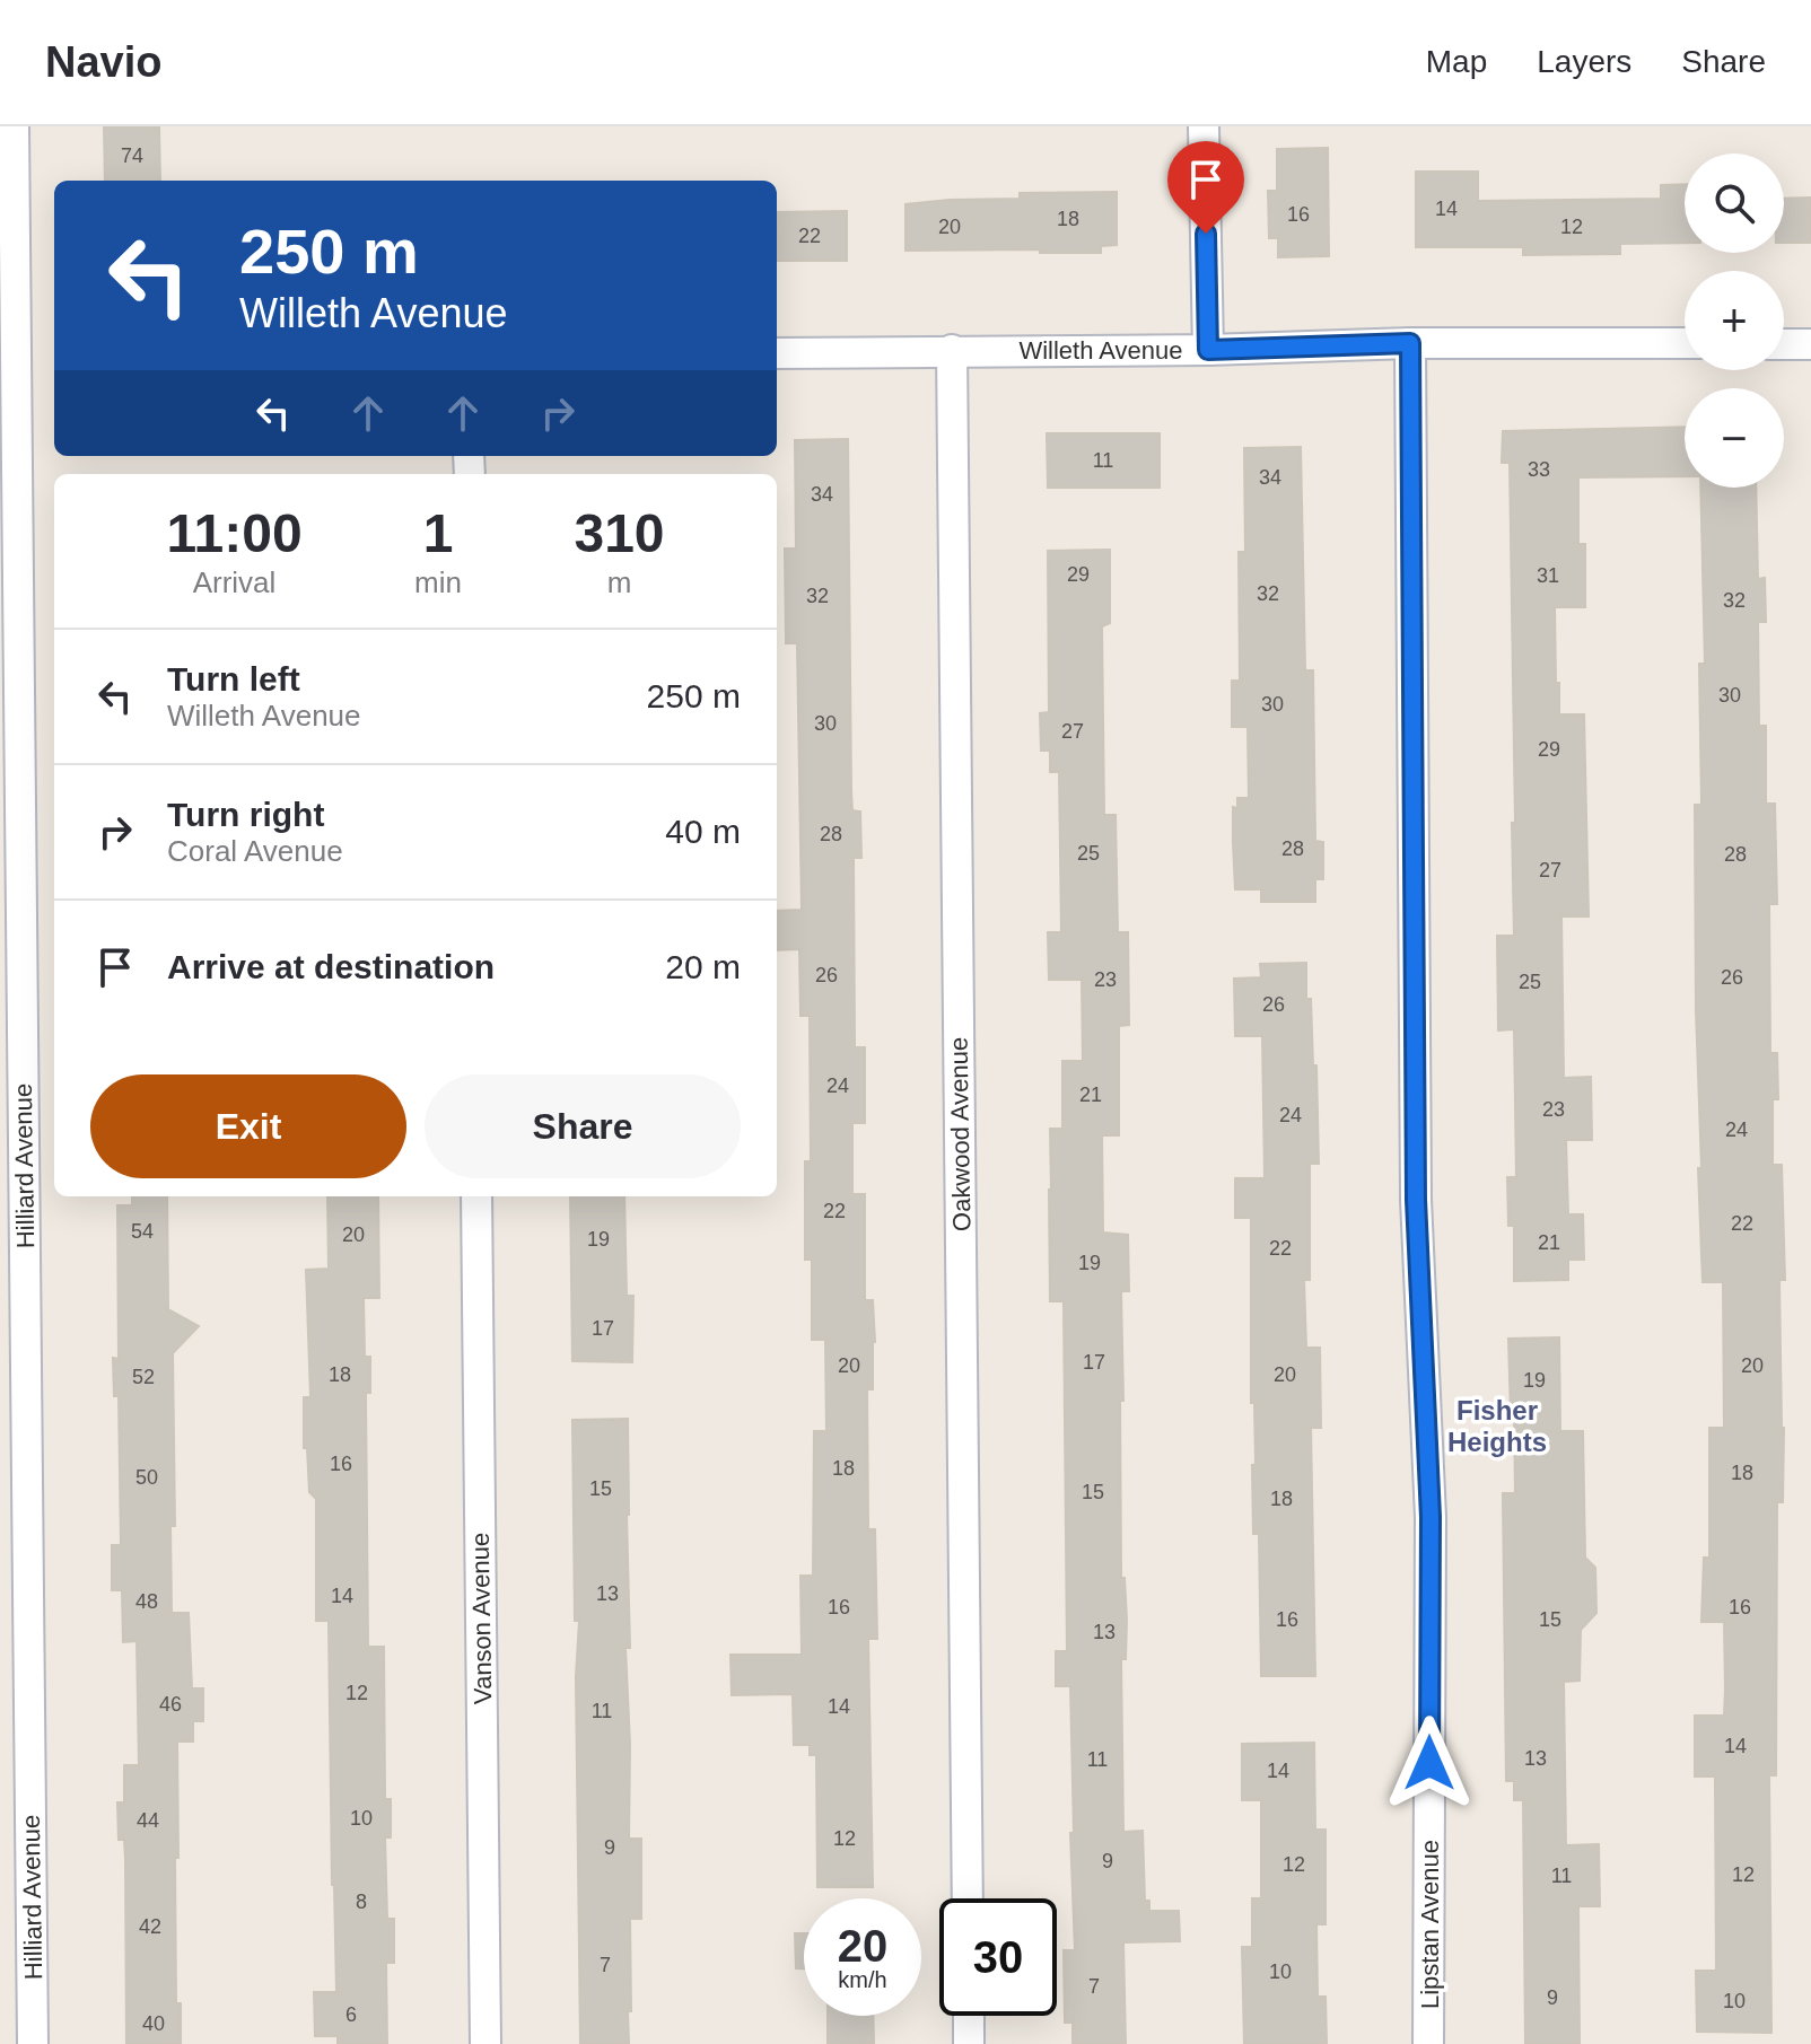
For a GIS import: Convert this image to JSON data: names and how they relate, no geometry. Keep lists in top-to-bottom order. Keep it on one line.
{"streets":{"street":["Willeth Avenue","Oakwood Avenue","Hilliard Avenue","Vanson Avenue","Lipstan Avenue"]},"crossings":[["Willeth Avenue","Oakwood Avenue"],["Willeth Avenue","Lipstan Avenue"]],"districts":["Fisher Heights"],"house_numbers":["74","14","16","18","20","12","22","11","33","34","34","29","31","32","32","32","30","30","30","27","29","28","28","25","28","27","26","26","23","25","26","24","21","23","24","24","22","22","54","20","19","21","22","19","17","17","20","20","18","20","52","19","16","18","18","50","15","15","18","13","14","48","16","16","16","15","13","12","46","14","11","14","13","11","14","10","44","12","9","9","12","12","11","8","42","7","10","7","9","10","6","40"],"page":{"header":"Navio","nav":["Map","Layers","Share"],"map_buttons":["+","−"],"turn":["250 m","Willeth Avenue"],"eta":["11:00","Arrival","1","min","310","m"],"list":[{"name":"Turn left","note":"Willeth Avenue","value":"250 m"},{"name":"Turn right","note":"Coral Avenue","value":"40 m"},{"name":"Arrive at destination","value":"20 m"}],"buttons":["Exit","Share"],"speed":"20 km/h","limit":"30"}}
